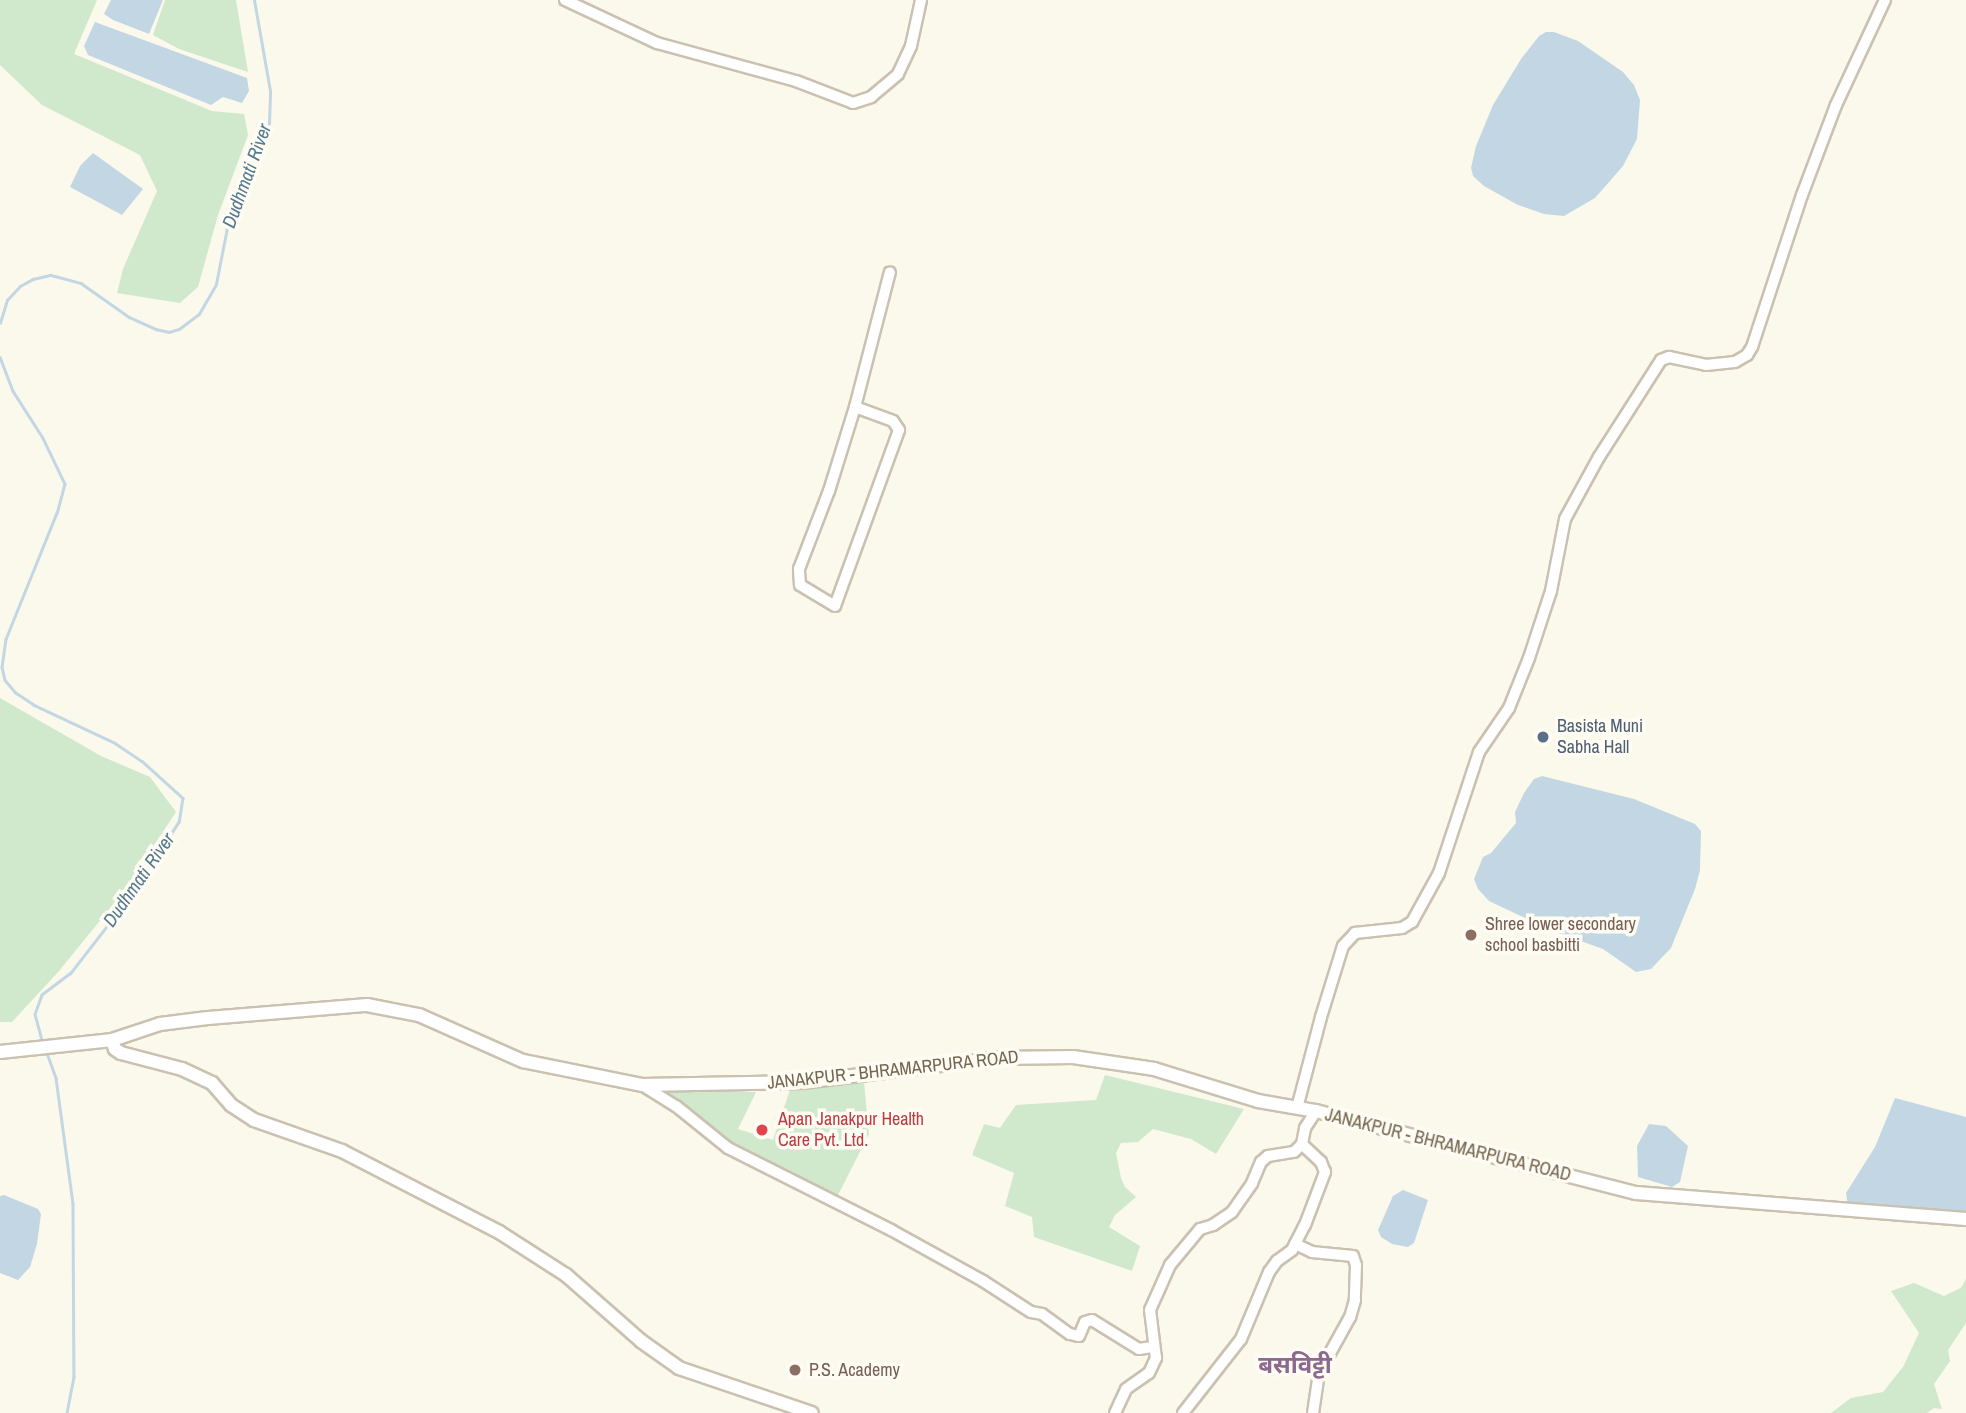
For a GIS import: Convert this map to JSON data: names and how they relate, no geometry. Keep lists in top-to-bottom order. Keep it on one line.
{"streets":{"street":["JANAKPUR - BHRAMARPURA ROAD"]},"districts":["बसविट्टी"],"water":["Dudhmati River"],"places":["Basista Muni Sabha Hall","Shree lower secondary school basbitti","Apan Janakpur Health Care Pvt. Ltd.","P.S. Academy"]}
